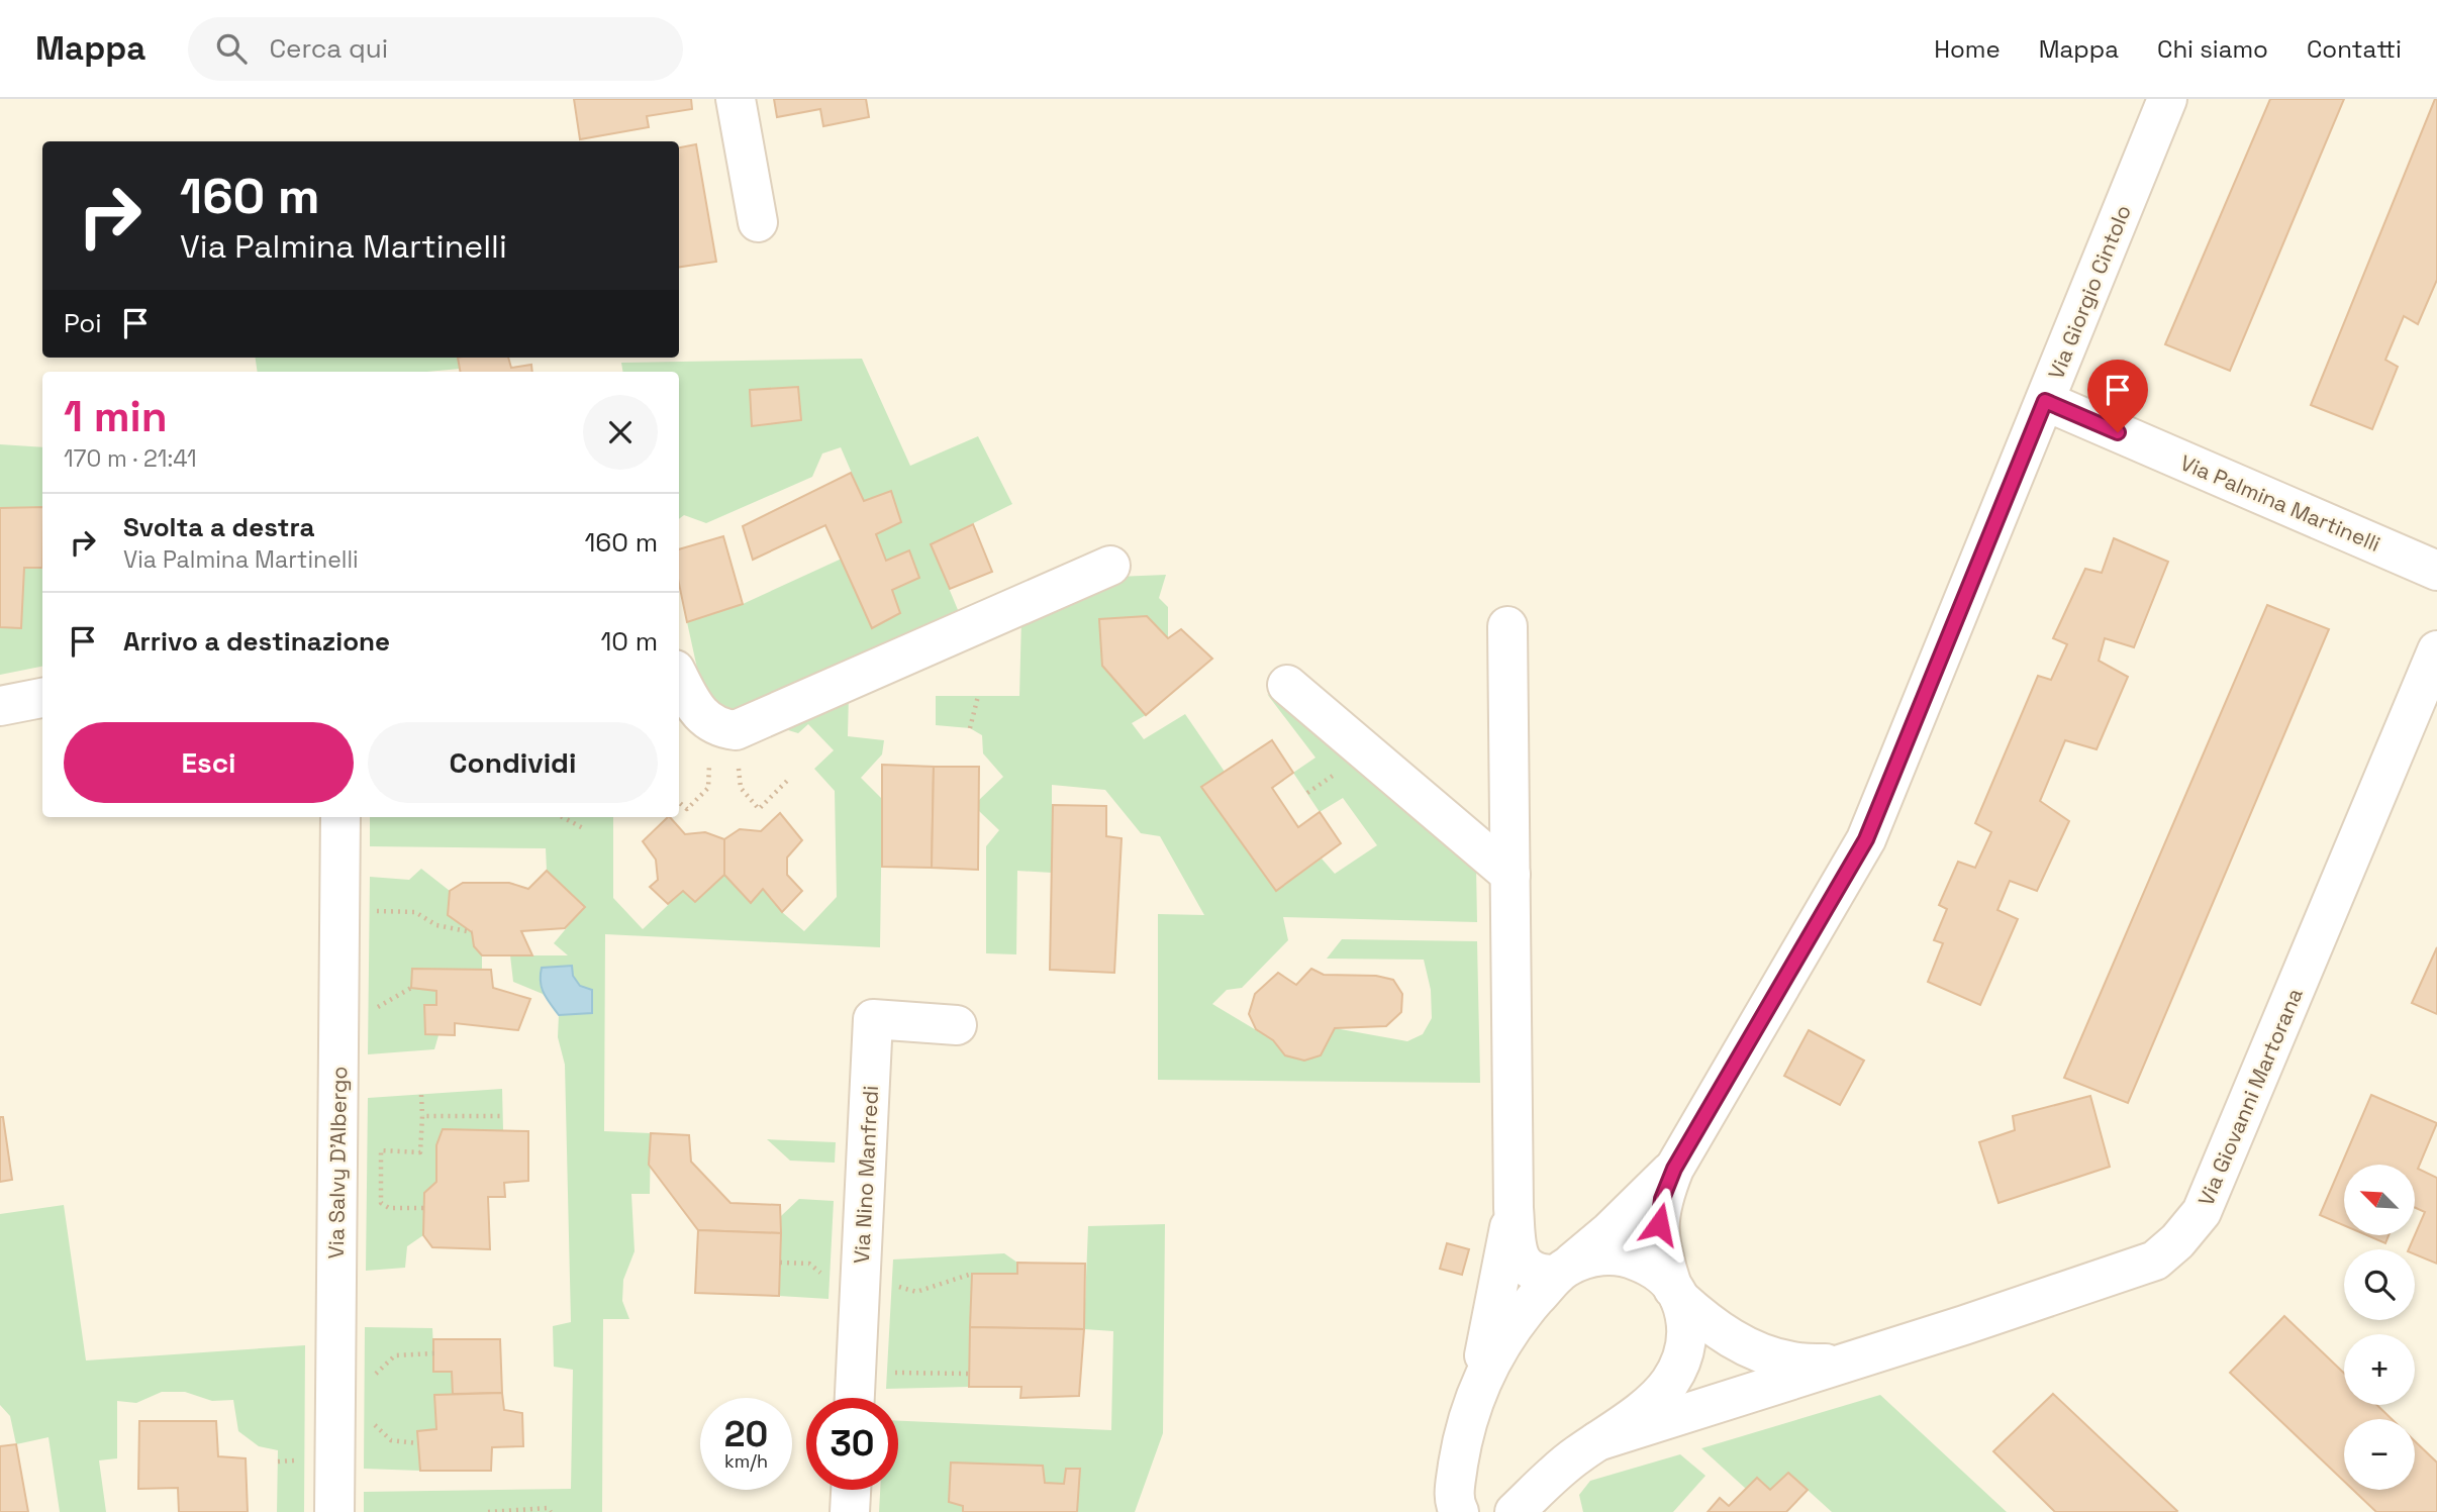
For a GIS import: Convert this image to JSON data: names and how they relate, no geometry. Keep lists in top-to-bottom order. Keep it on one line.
{"streets":{"street":["Via Giorgio Cintolo","Via Palmina Martinelli","Via Giovanni Martorana","Via Salvy D'Albergo","Via Nino Manfredi"]},"crossings":[["Via Giorgio Cintolo","Via Palmina Martinelli"],["Via Giorgio Cintolo","Via Giovanni Martorana"]],"north":"top left","page":{"header":"Mappa","search":"Cerca qui","nav":["Home","Mappa","Chi siamo","Contatti"],"turn":["160 m","Via Palmina Martinelli"],"then":"Poi","heading":["1 min","170 m · 21:41"],"list":[{"name":"Svolta a destra","note":"Via Palmina Martinelli","value":"160 m"},{"name":"Arrivo a destinazione","value":"10 m"}],"buttons":["Esci","Condividi"],"map_buttons":["+","−"],"speed":"20 km/h","limit":"30"}}
